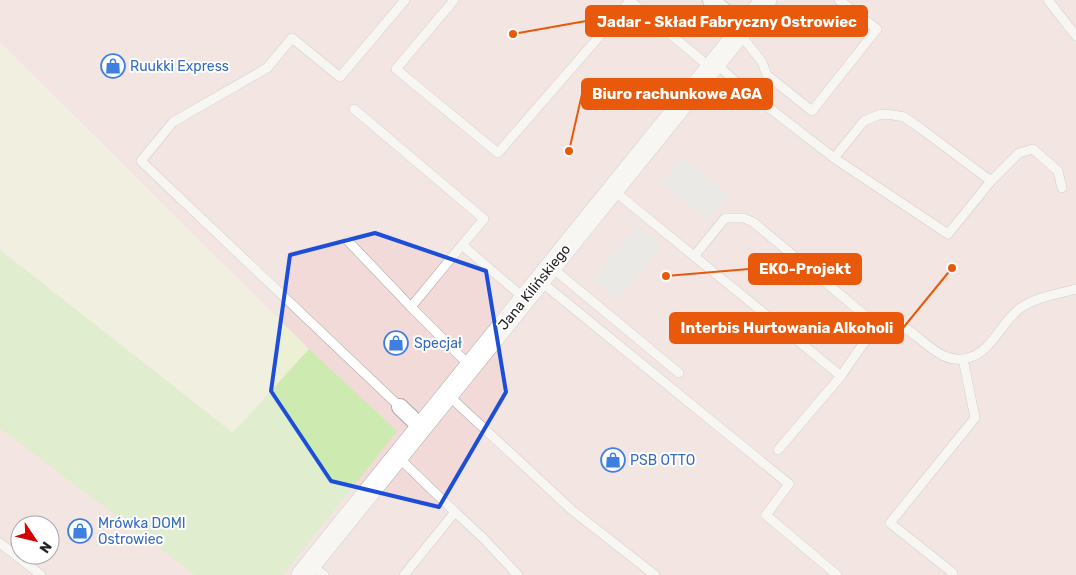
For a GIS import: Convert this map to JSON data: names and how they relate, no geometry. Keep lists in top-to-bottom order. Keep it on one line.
{"streets":{"street":["Jana Kilińskiego"]},"places":{"other":["Jadar - Skład Fabryczny Ostrowiec","Biuro rachunkowe AGA","Interbis Hurtowania Alkoholi","EKO-Projekt"],"shop":["Ruukki Express","Specjał","PSB OTTO","Mrówka DOMI Ostrowiec"]},"north":"bottom right"}
